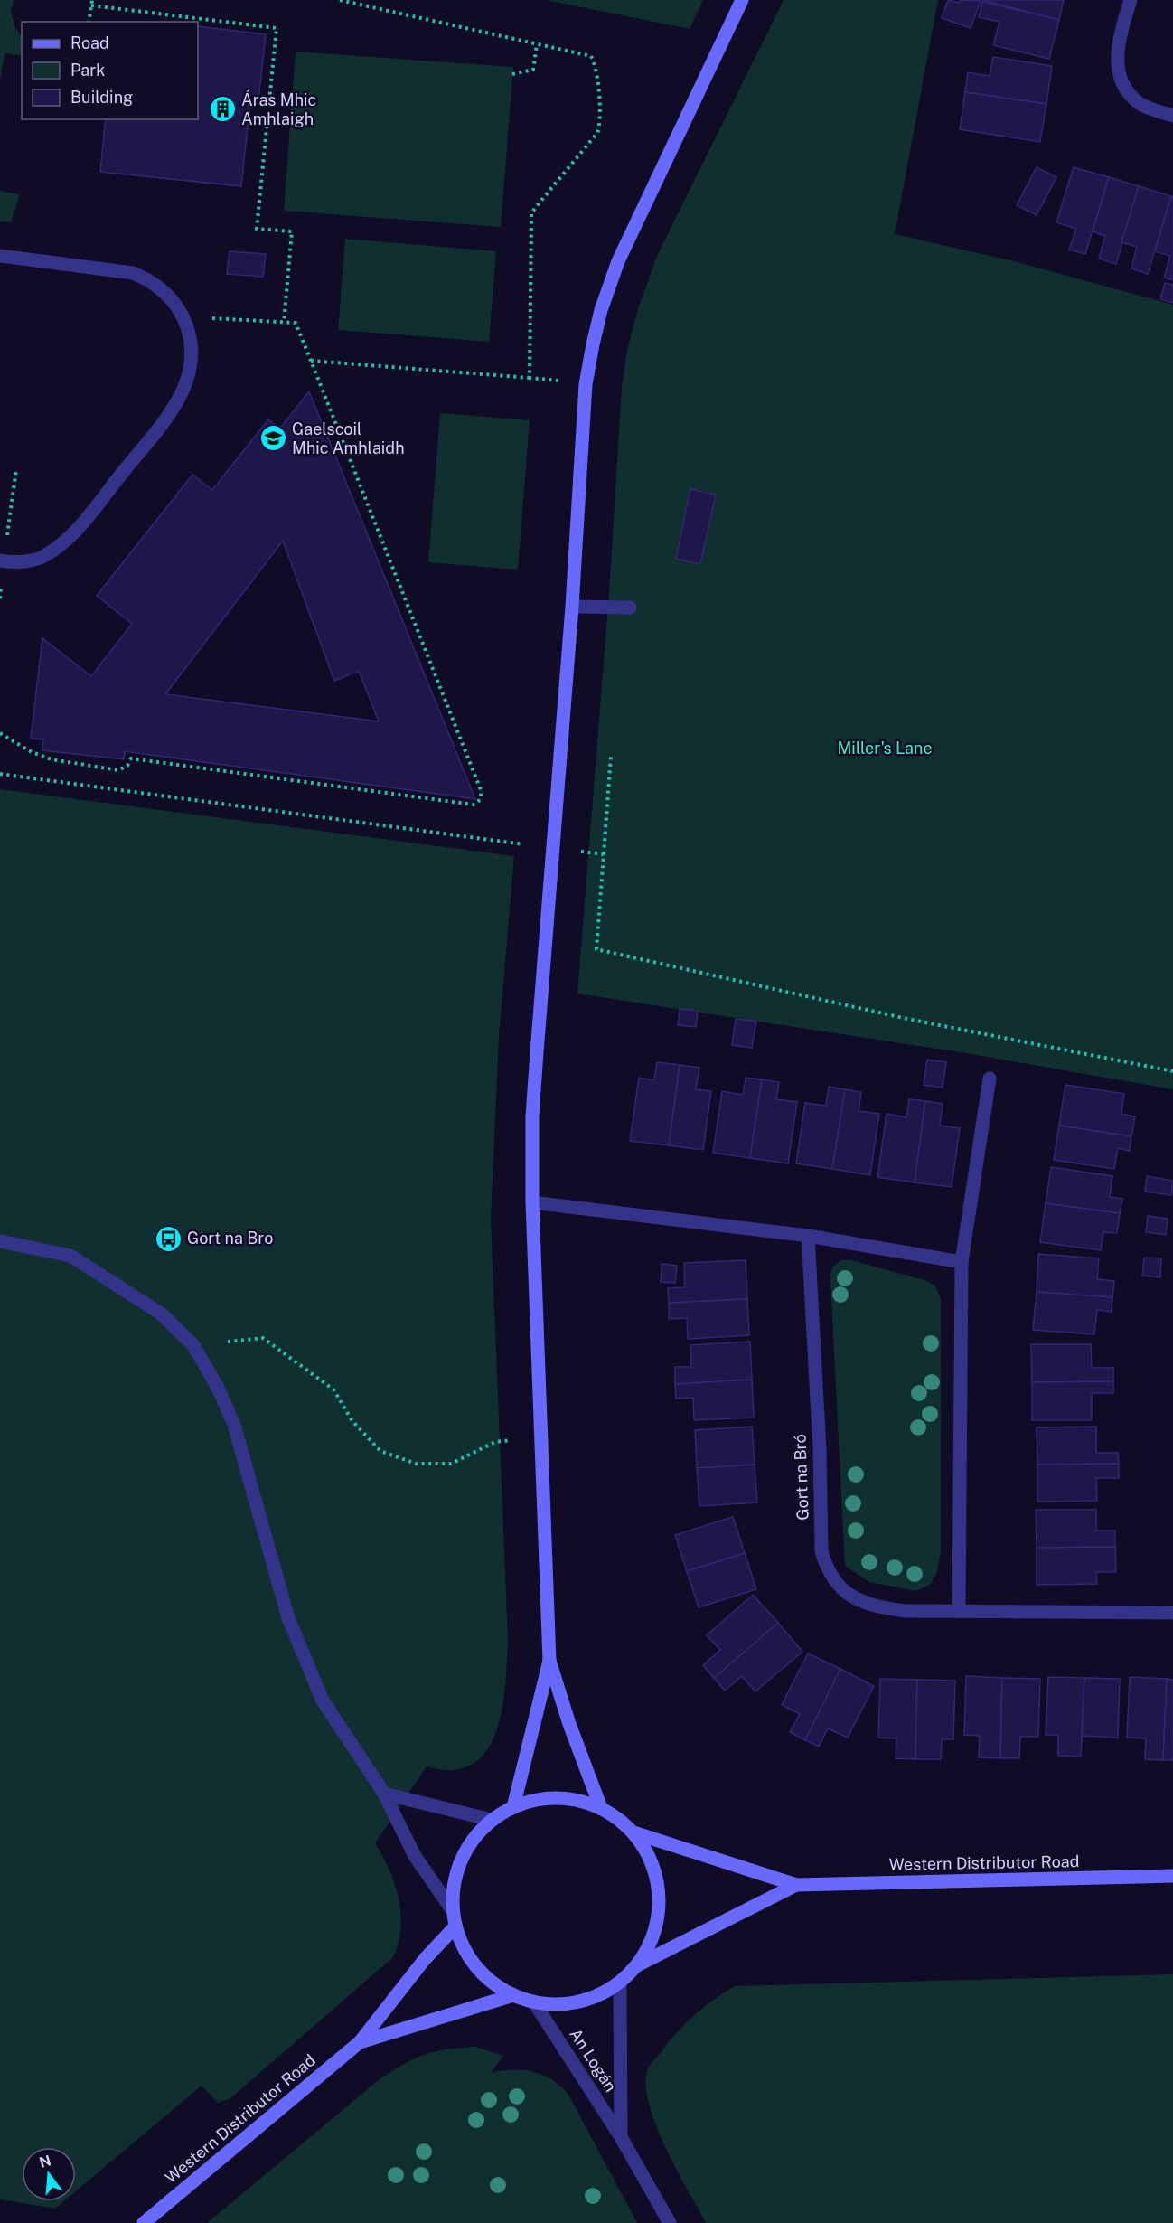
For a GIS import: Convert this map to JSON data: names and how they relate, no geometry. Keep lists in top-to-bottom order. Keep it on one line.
{"streets":{"street":["Gort na Bró","Western Distributor Road","An Logán"]},"parks":["Miller's Lane"],"places":{"building":["Áras Mhic Amhlaigh"],"school or university":["Gaelscoil Mhic Amhlaidh"],"bus stop":["Gort na Bro"]},"legend":["Road","Park","Building"],"north":"top"}
